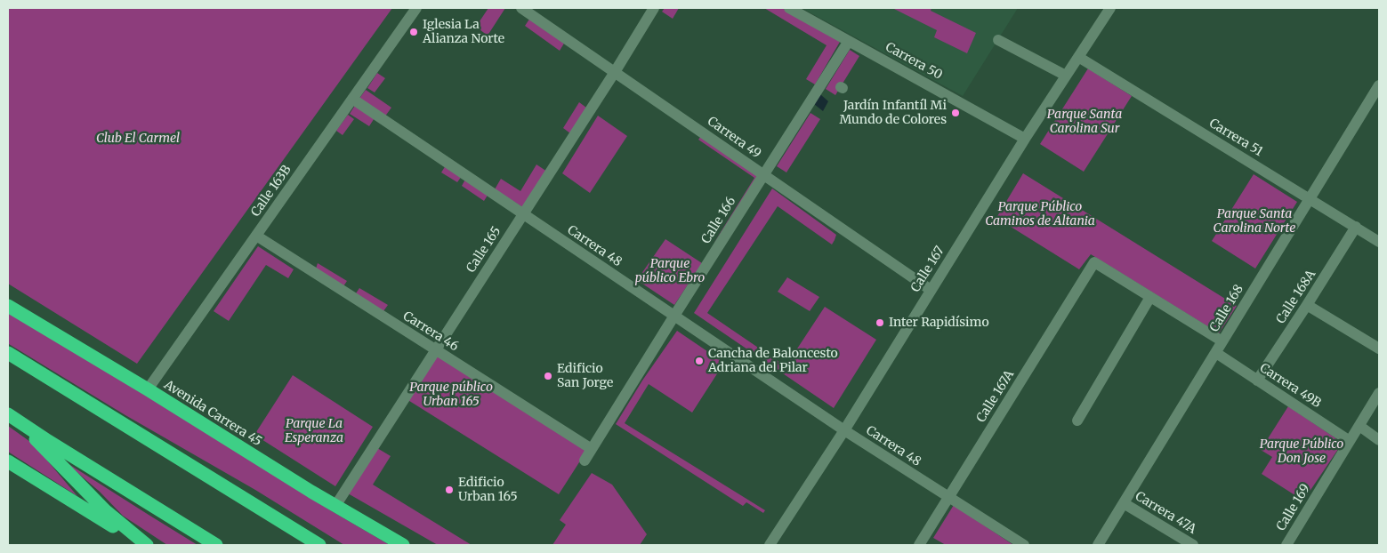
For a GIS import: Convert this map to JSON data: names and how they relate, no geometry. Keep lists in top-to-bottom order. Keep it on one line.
{"streets":{"highway":["Avenida Carrera 45"],"street":["Carrera 50","Carrera 49","Carrera 51","Calle 163B","Calle 166","Carrera 48","Calle 165","Calle 167","Calle 168A","Calle 168","Carrera 46","Carrera 49B","Calle 167A","Calle 169","Carrera 47A"]},"crossings":[["Carrera 50","Calle 166"],["Carrera 50","Calle 167"],["Carrera 49","Calle 166"],["Carrera 49","Calle 165"],["Carrera 49","Calle 167"],["Carrera 51","Calle 167"],["Carrera 51","Calle 168A"],["Carrera 51","Calle 168"],["Calle 163B","Carrera 48"],["Calle 163B","Carrera 46"],["Calle 163B","Avenida Carrera 45"],["Calle 166","Carrera 48"],["Calle 166","Carrera 46"],["Carrera 48","Calle 165"],["Carrera 48","Calle 167"],["Carrera 48","Calle 167A"],["Calle 165","Carrera 46"],["Calle 165","Avenida Carrera 45"],["Calle 168A","Carrera 49B"],["Calle 168","Carrera 49B"],["Calle 168","Carrera 47A"],["Carrera 49B","Calle 169"]],"parks":["Parque Santa Carolina Sur","Club El Carmel","Parque Público Caminos de Altania","Parque Santa Carolina Norte","Parque público Ebro","Parque público Urban 165","Parque La Esperanza","Parque Público Don Jose"],"places":["Iglesia La Alianza Norte","Jardín Infantíl Mi Mundo de Colores","Inter Rapidísimo","Cancha de Baloncesto Adriana del Pilar","Edificio San Jorge","Edificio Urban 165"]}
